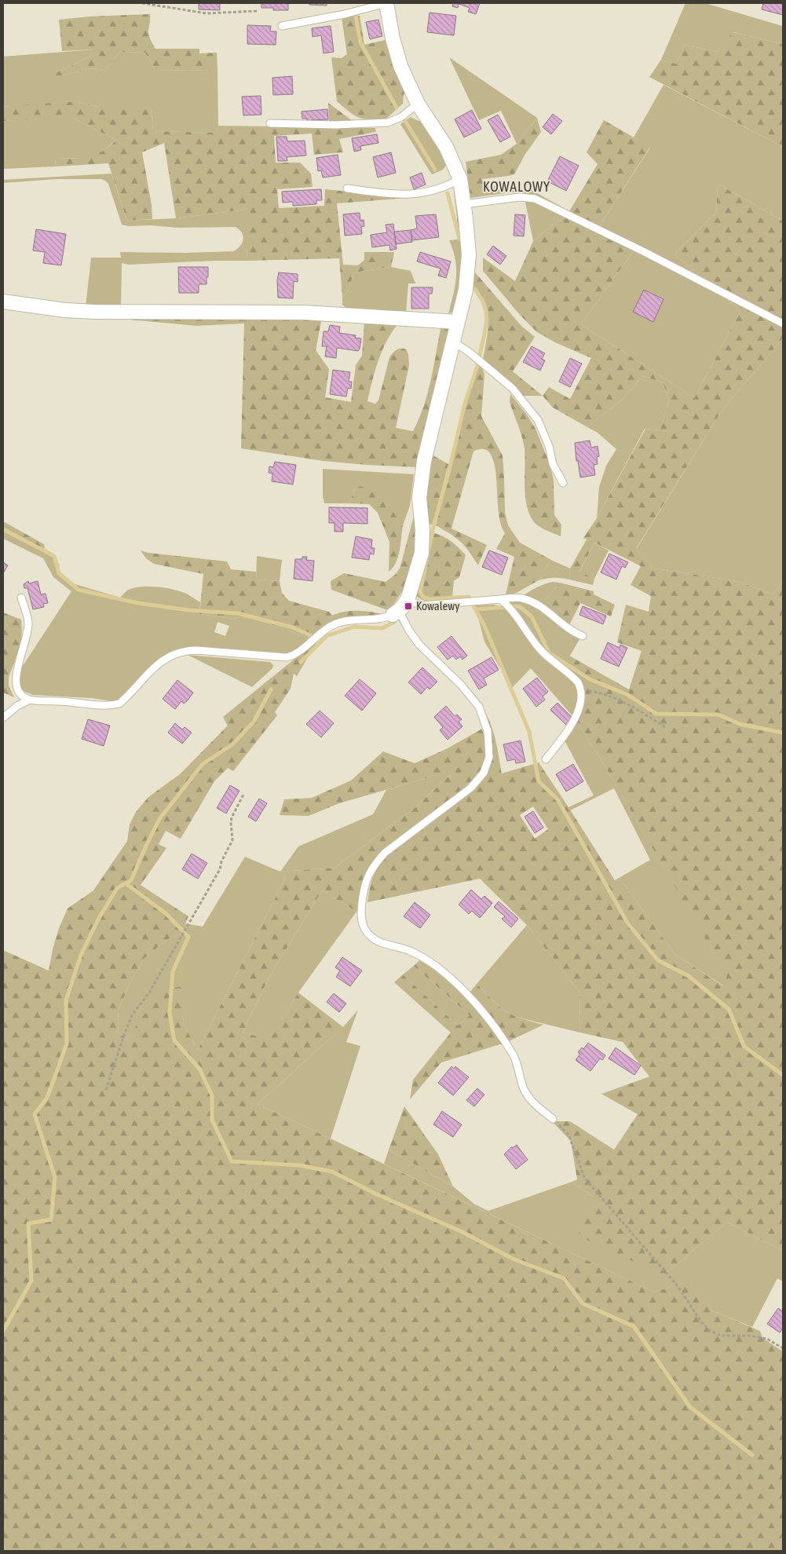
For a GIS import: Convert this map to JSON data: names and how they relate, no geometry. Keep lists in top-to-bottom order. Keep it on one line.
{"districts":["KOWALOWY"],"places":{"transit":["Kowalewy"]}}
